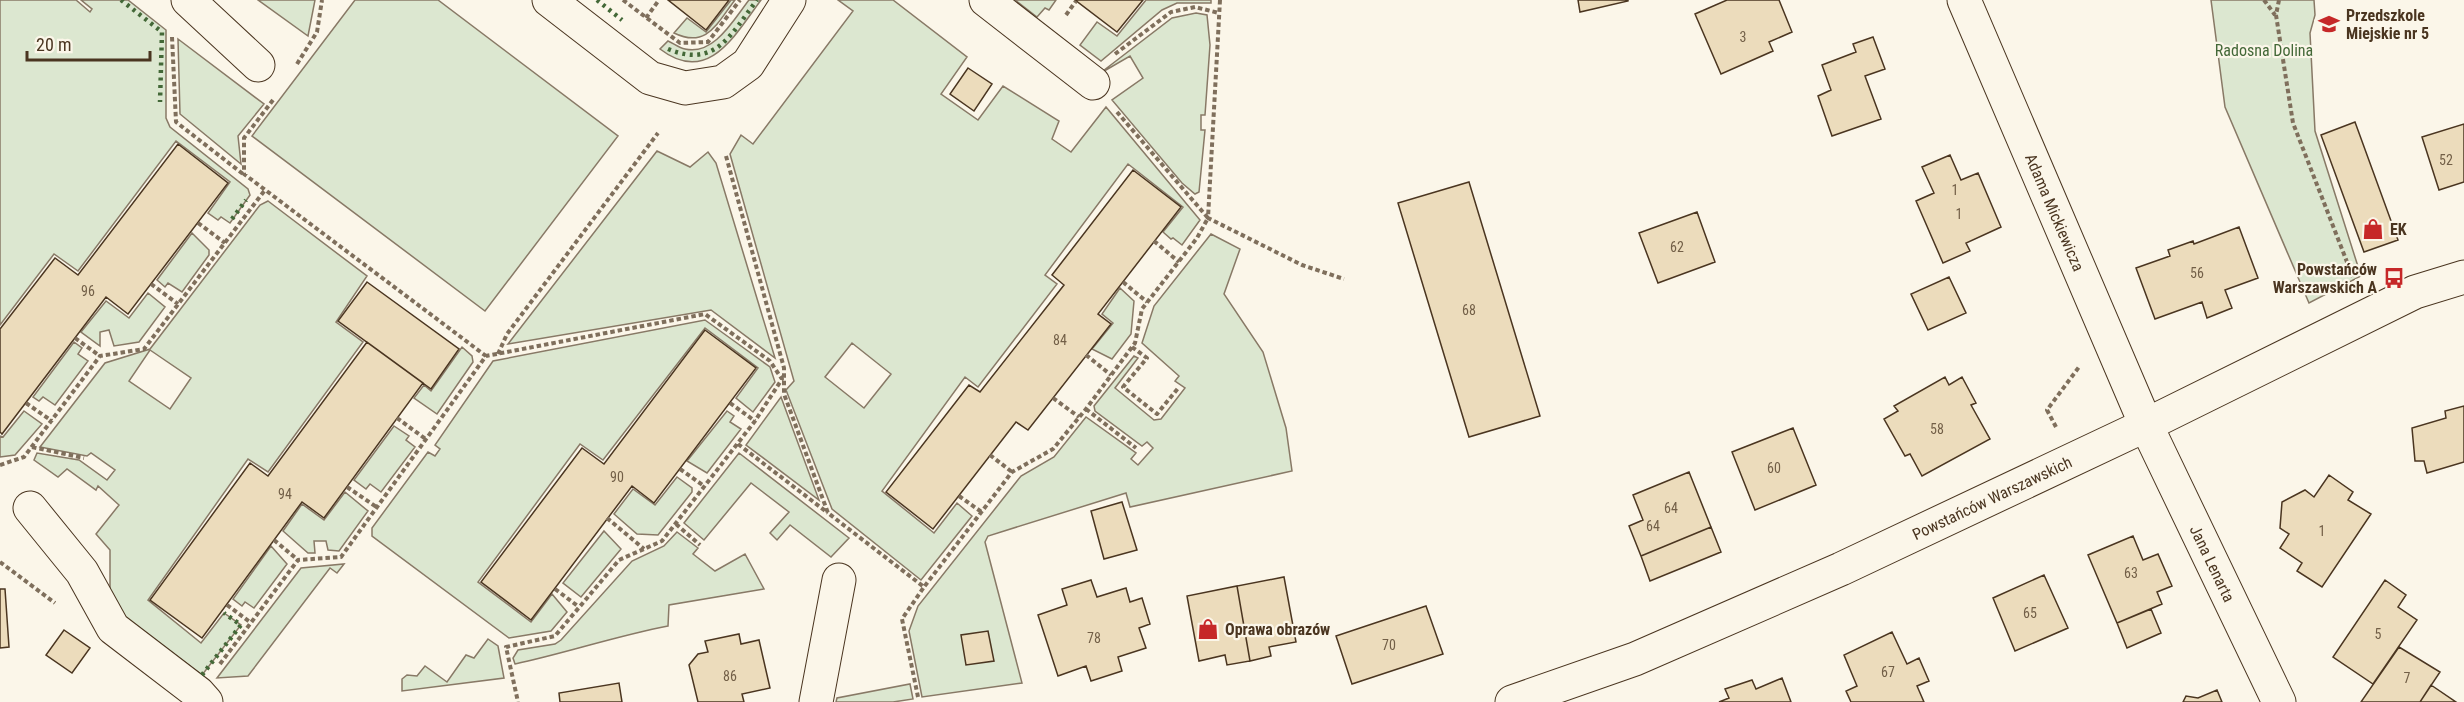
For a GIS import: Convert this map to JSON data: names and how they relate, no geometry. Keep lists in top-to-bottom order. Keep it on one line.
{"streets":{"street":["Adama Mickiewicza","Powstańców Warszawskich","Jana Lenarta"]},"crossings":[["Adama Mickiewicza","Powstańców Warszawskich"],["Adama Mickiewicza","Jana Lenarta"],["Powstańców Warszawskich","Jana Lenarta"]],"parks":["Radosna Dolina"],"places":{"school or university":["Przedszkole Miejskie nr 5"],"shop":["EK","Oprawa obrazów"],"bus stop":["Powstańców Warszawskich A"]},"house_numbers":["3","52","1","1","62","56","96","68","84","58","60","90","94","64","64","1","63","65","5","78","70","67","86","7"],"scale_bar":"20 m"}
